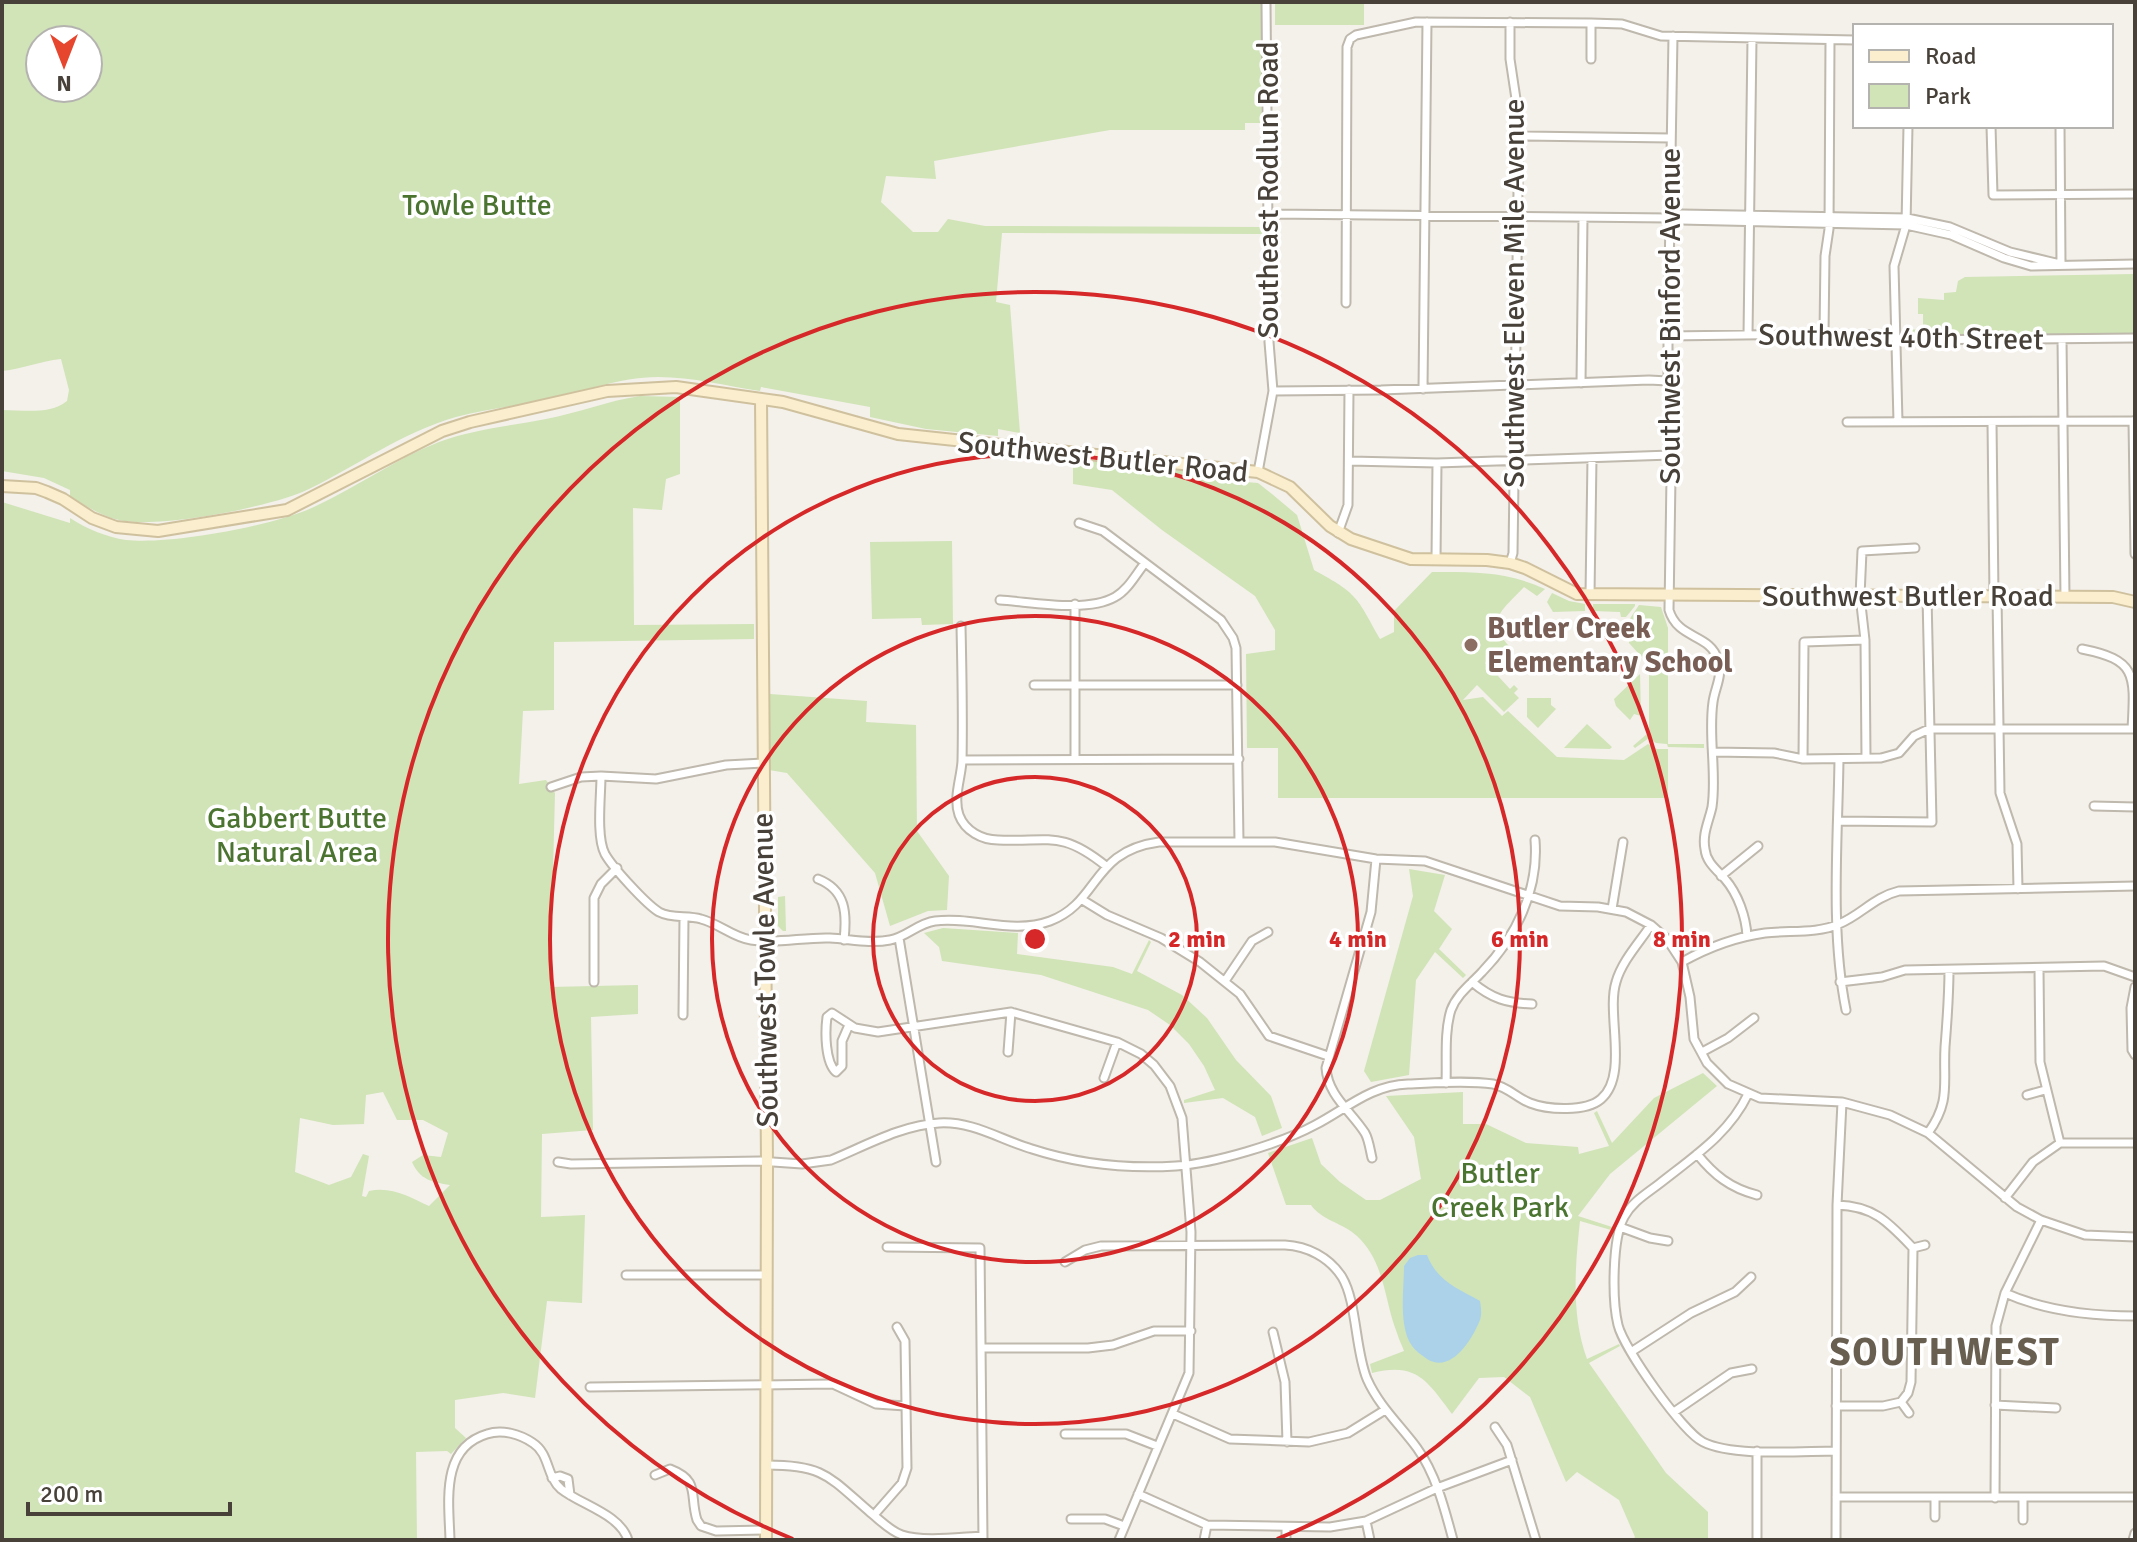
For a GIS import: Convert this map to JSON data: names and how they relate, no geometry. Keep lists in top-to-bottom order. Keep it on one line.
{"streets":{"main road":["Southwest Butler Road","Southwest Towle Avenue"],"street":["Southeast Rodlun Road","Southwest Eleven Mile Avenue","Southwest Binford Avenue","Southwest 40th Street"]},"crossings":[["Southeast Rodlun Road","Southwest Butler Road"],["Southwest Eleven Mile Avenue","Southwest Butler Road"],["Southwest Binford Avenue","Southwest 40th Street"],["Southwest Binford Avenue","Southwest Butler Road"],["Southwest Butler Road","Southwest Towle Avenue"]],"districts":["SOUTHWEST"],"parks":["Towle Butte","Gabbert Butte Natural Area","Butler Creek Park"],"places":["Butler Creek Elementary School"],"legend":["Road","Park"],"scale_bar":"200 m","north":"bottom","rings":["2 min","4 min","6 min","8 min"]}
